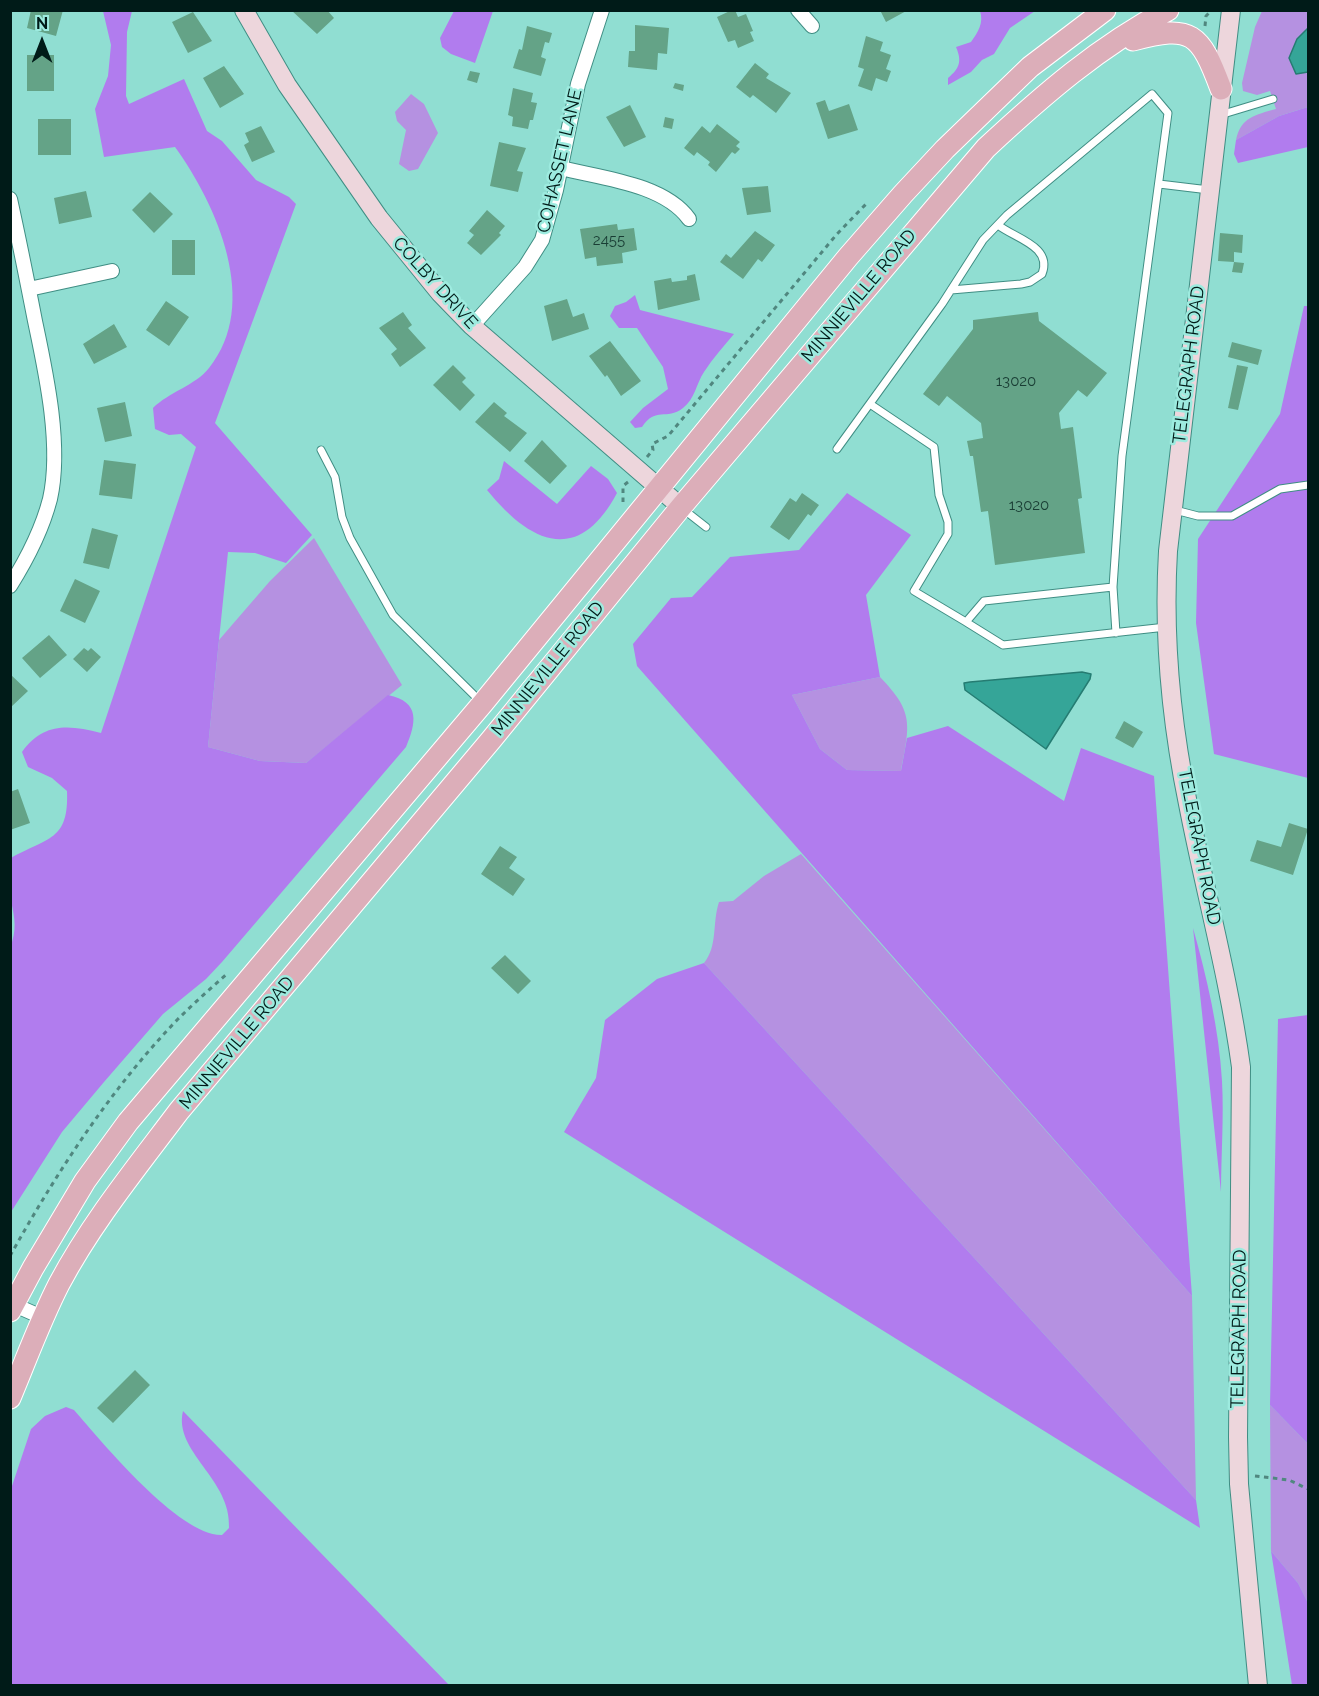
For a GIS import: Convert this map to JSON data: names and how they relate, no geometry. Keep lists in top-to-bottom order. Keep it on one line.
{"streets":{"main road":["COLBY DRIVE","MINNIEVILLE ROAD","TELEGRAPH ROAD"],"street":["COHASSET LANE"]},"crossings":[["COHASSET LANE","COLBY DRIVE"],["COLBY DRIVE","MINNIEVILLE ROAD"]],"house_numbers":["2455","13020","13020"],"north":"top"}
